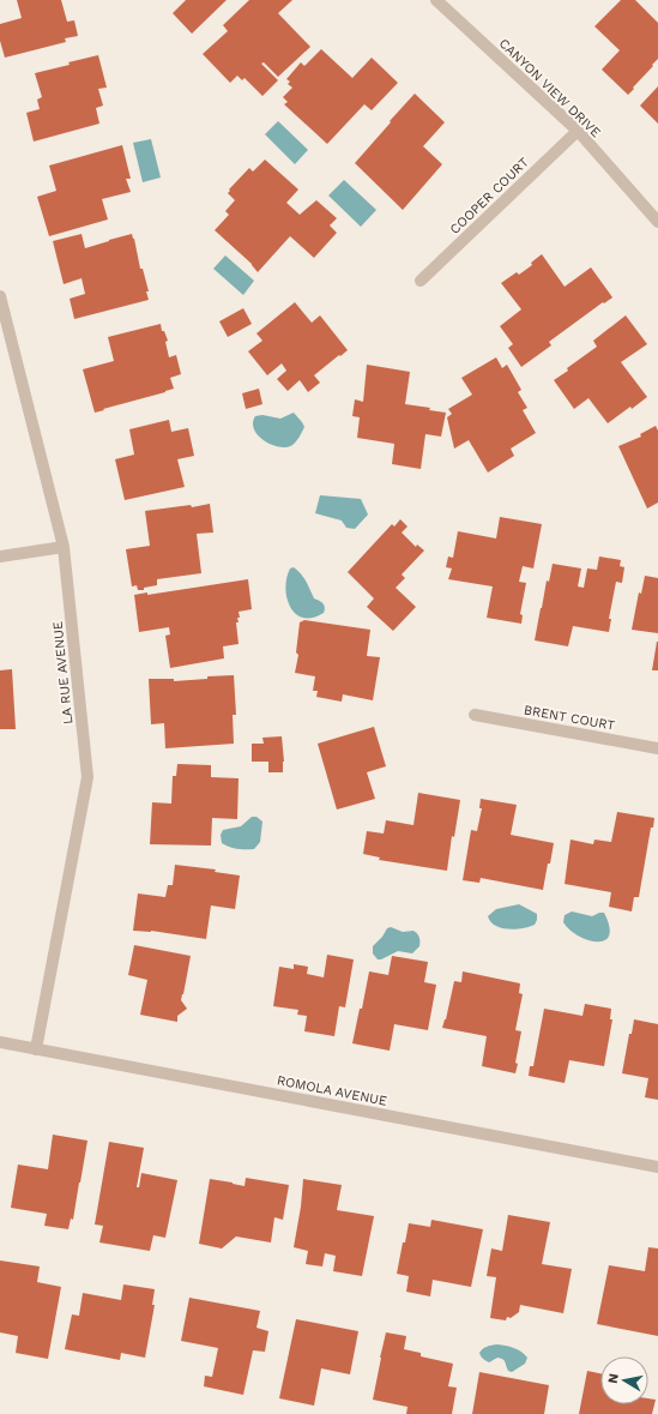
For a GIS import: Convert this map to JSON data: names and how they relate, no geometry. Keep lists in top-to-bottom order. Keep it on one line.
{"streets":{"street":["CANYON VIEW DRIVE","COOPER COURT","LA RUE AVENUE","BRENT COURT","ROMOLA AVENUE"]},"crossings":[["CANYON VIEW DRIVE","COOPER COURT"],["LA RUE AVENUE","ROMOLA AVENUE"]],"north":"left"}
